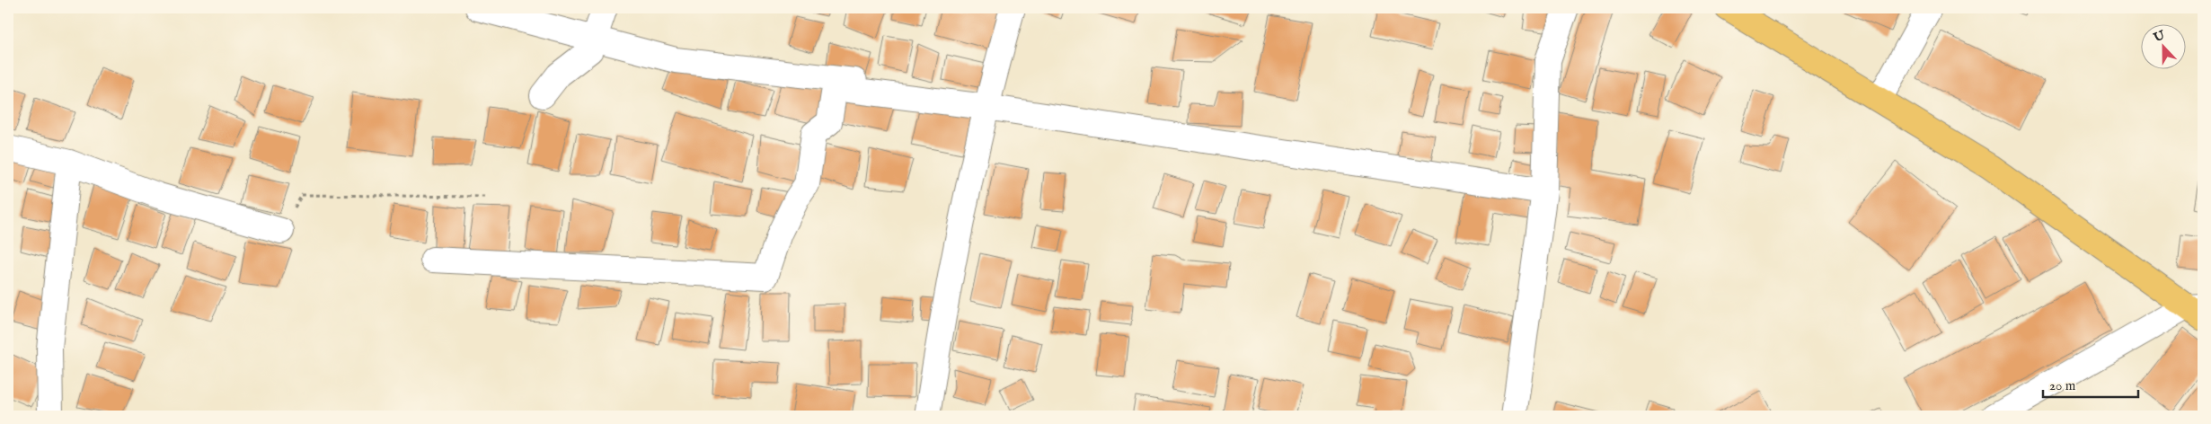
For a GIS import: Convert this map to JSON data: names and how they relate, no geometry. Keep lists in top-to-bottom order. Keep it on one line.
{"scale_bar":"20 m","north":"top"}
